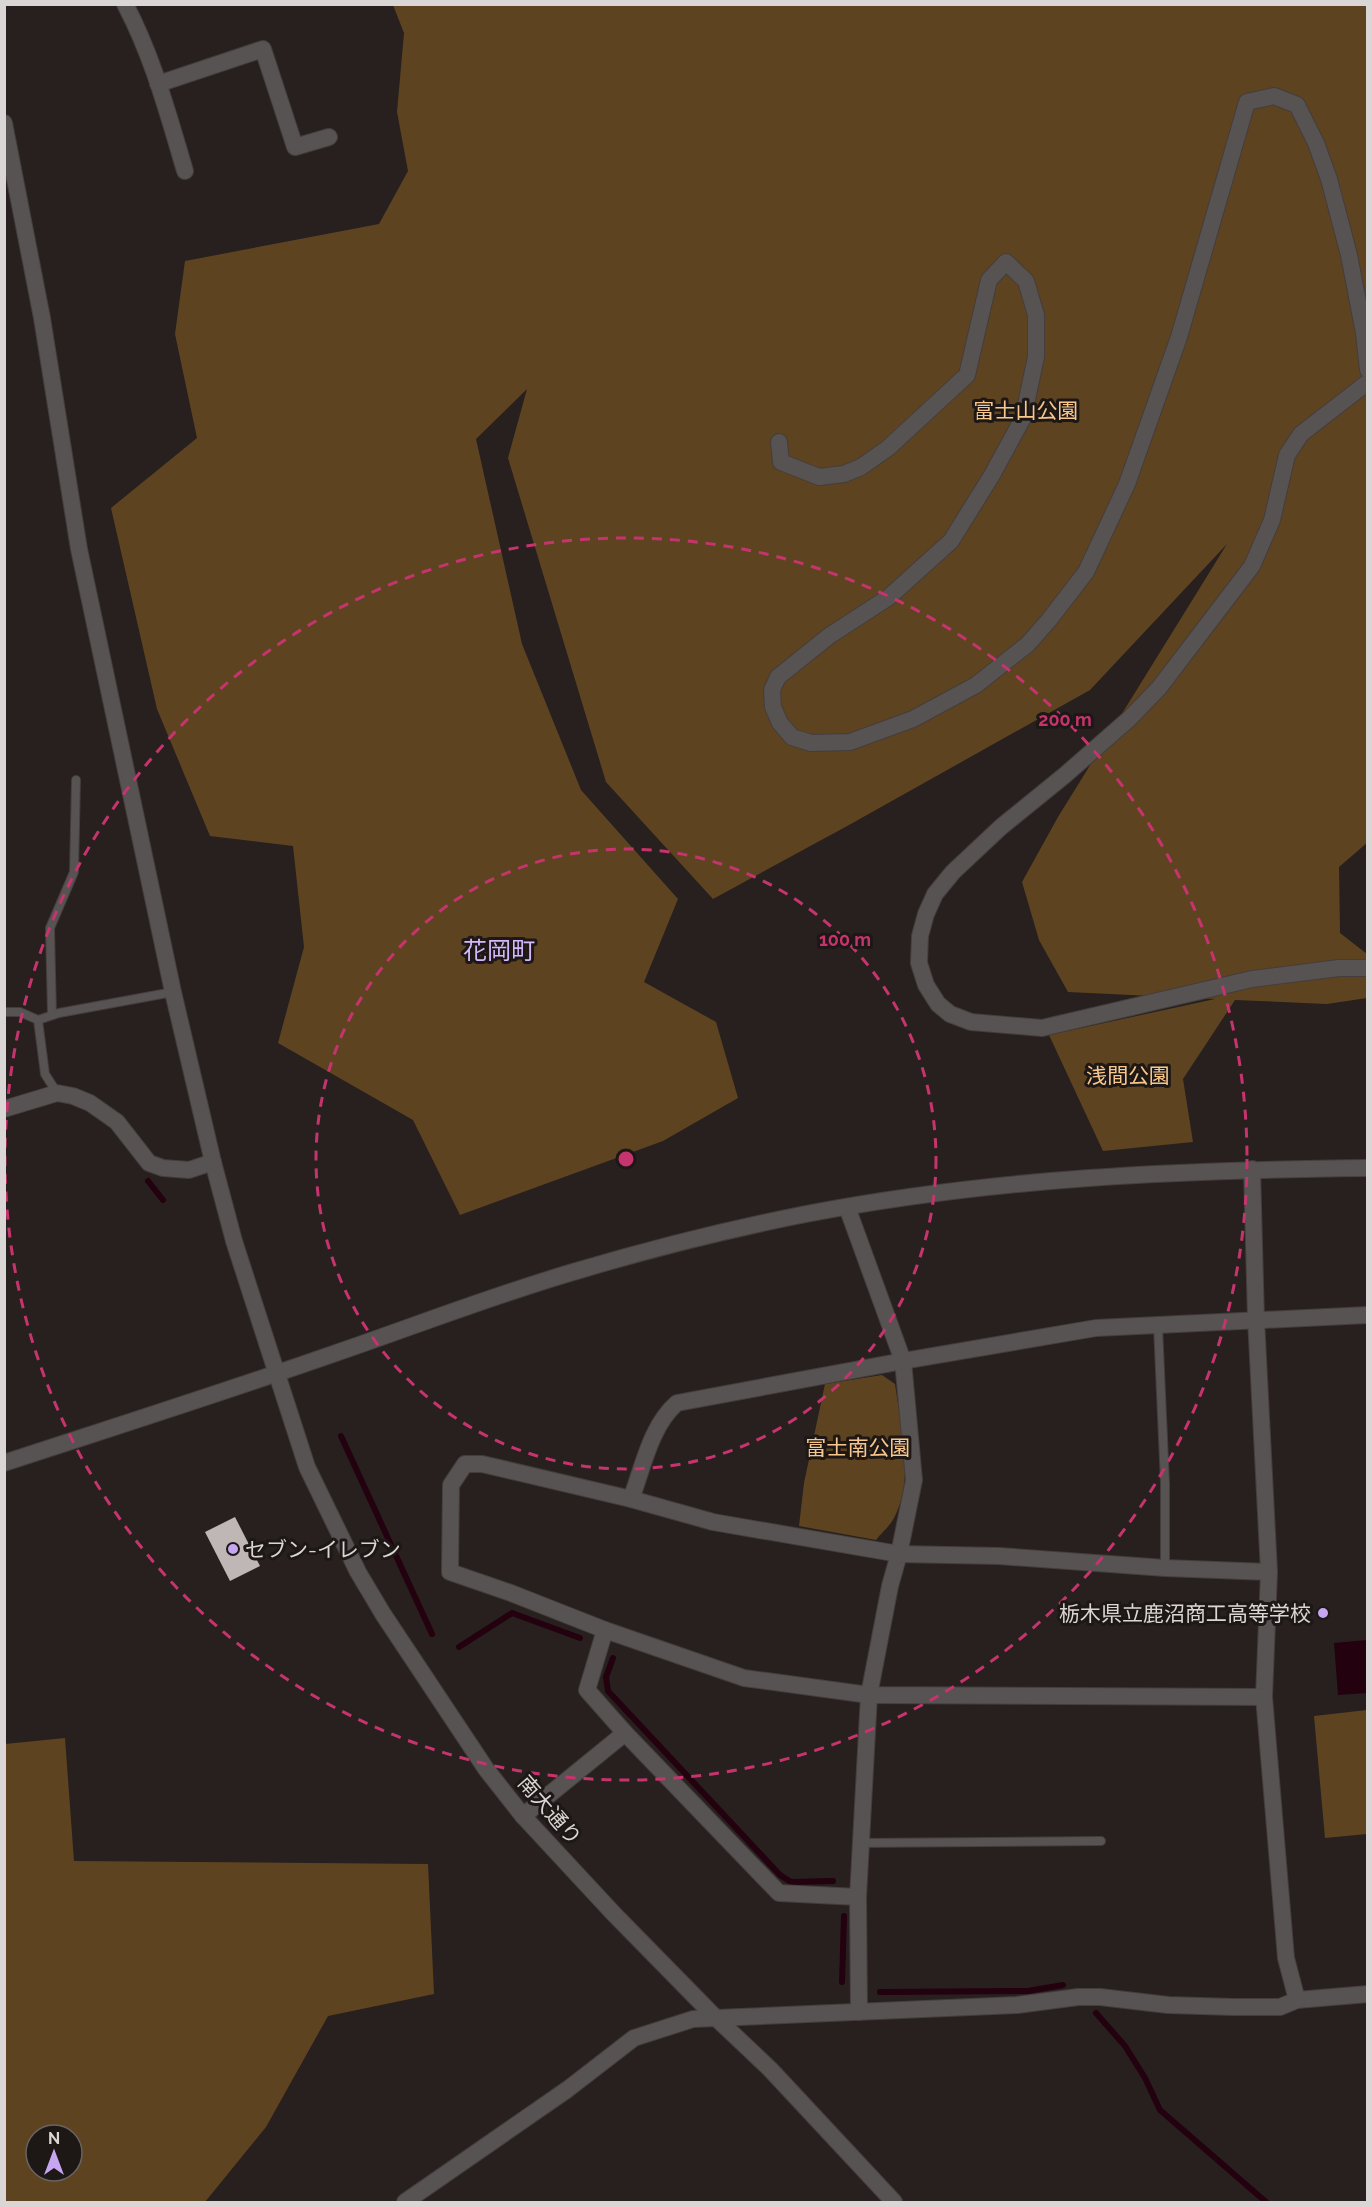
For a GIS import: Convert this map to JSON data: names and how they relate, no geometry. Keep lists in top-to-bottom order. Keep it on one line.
{"streets":{"street":["南大通り"]},"districts":["花岡町"],"parks":["富士山公園","浅間公園","富士南公園"],"places":["セブン-イレブン","栃木県立鹿沼商工高等学校"],"north":"top","rings":["200 m","100 m"]}
